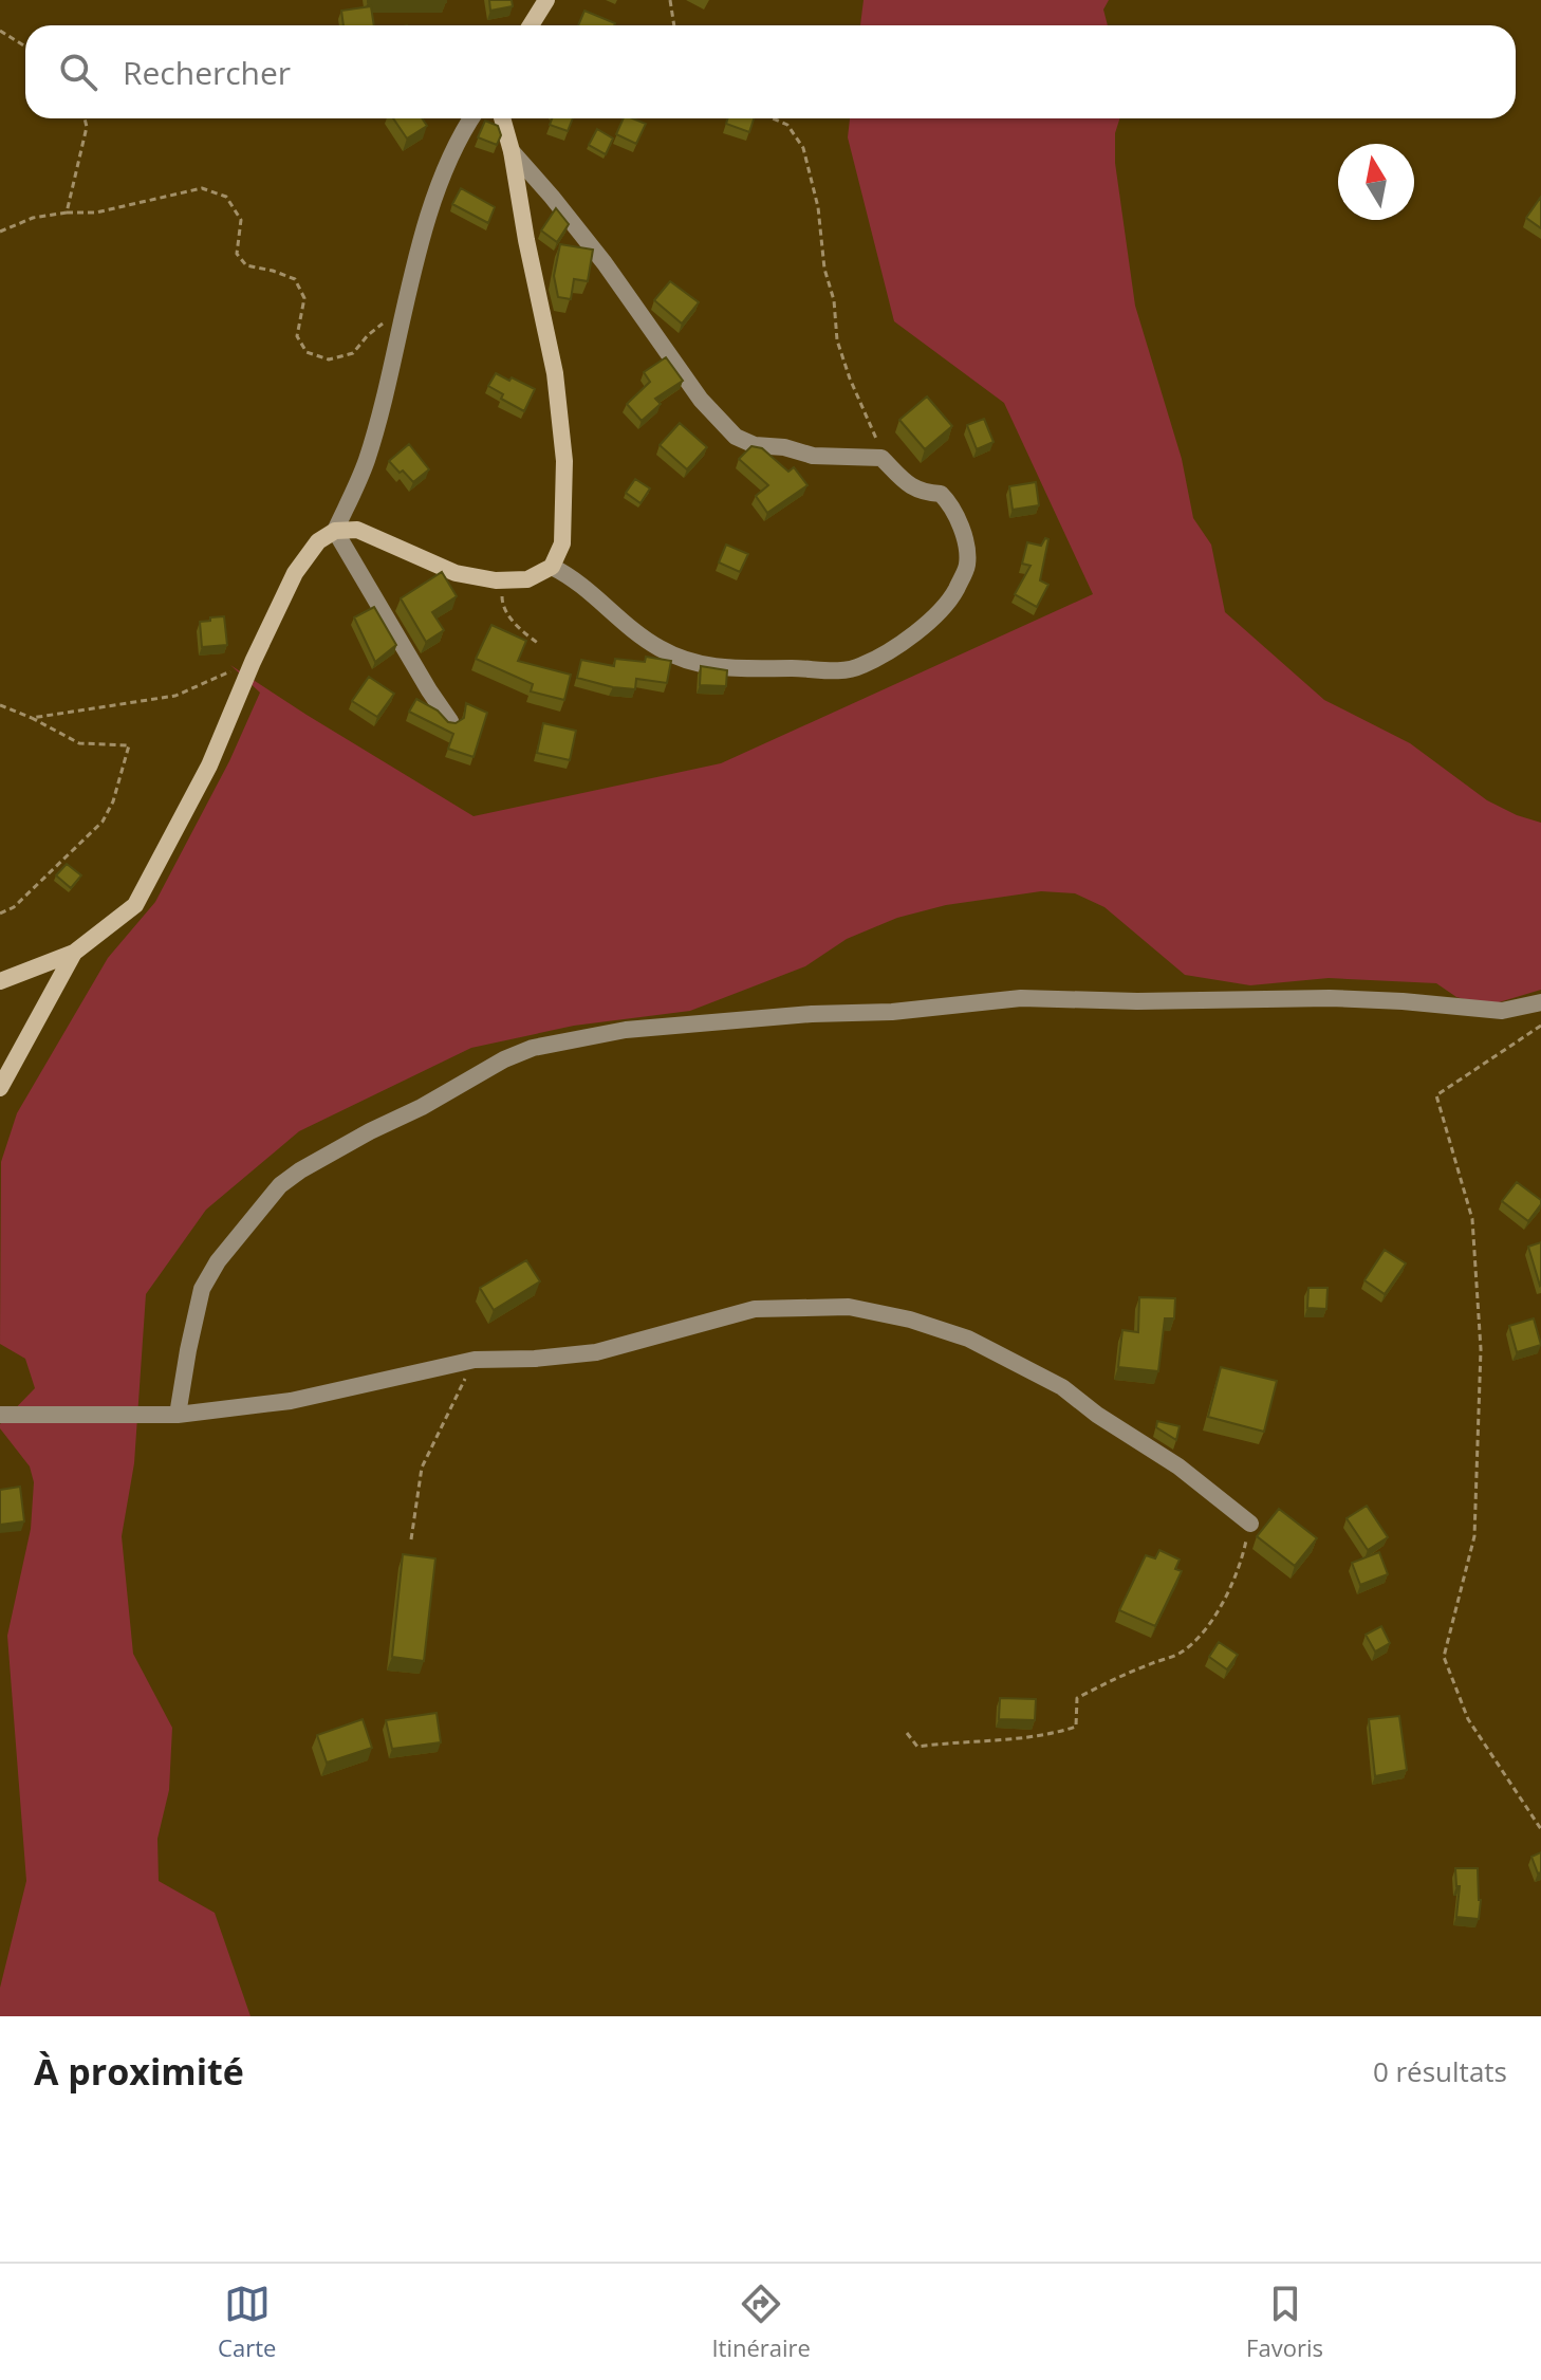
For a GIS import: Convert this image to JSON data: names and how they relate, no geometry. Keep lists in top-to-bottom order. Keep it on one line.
{"north":"top","page":{"search":"Rechercher","heading":["À proximité","0 résultats"],"nav":["Carte","Itinéraire","Favoris"]}}
